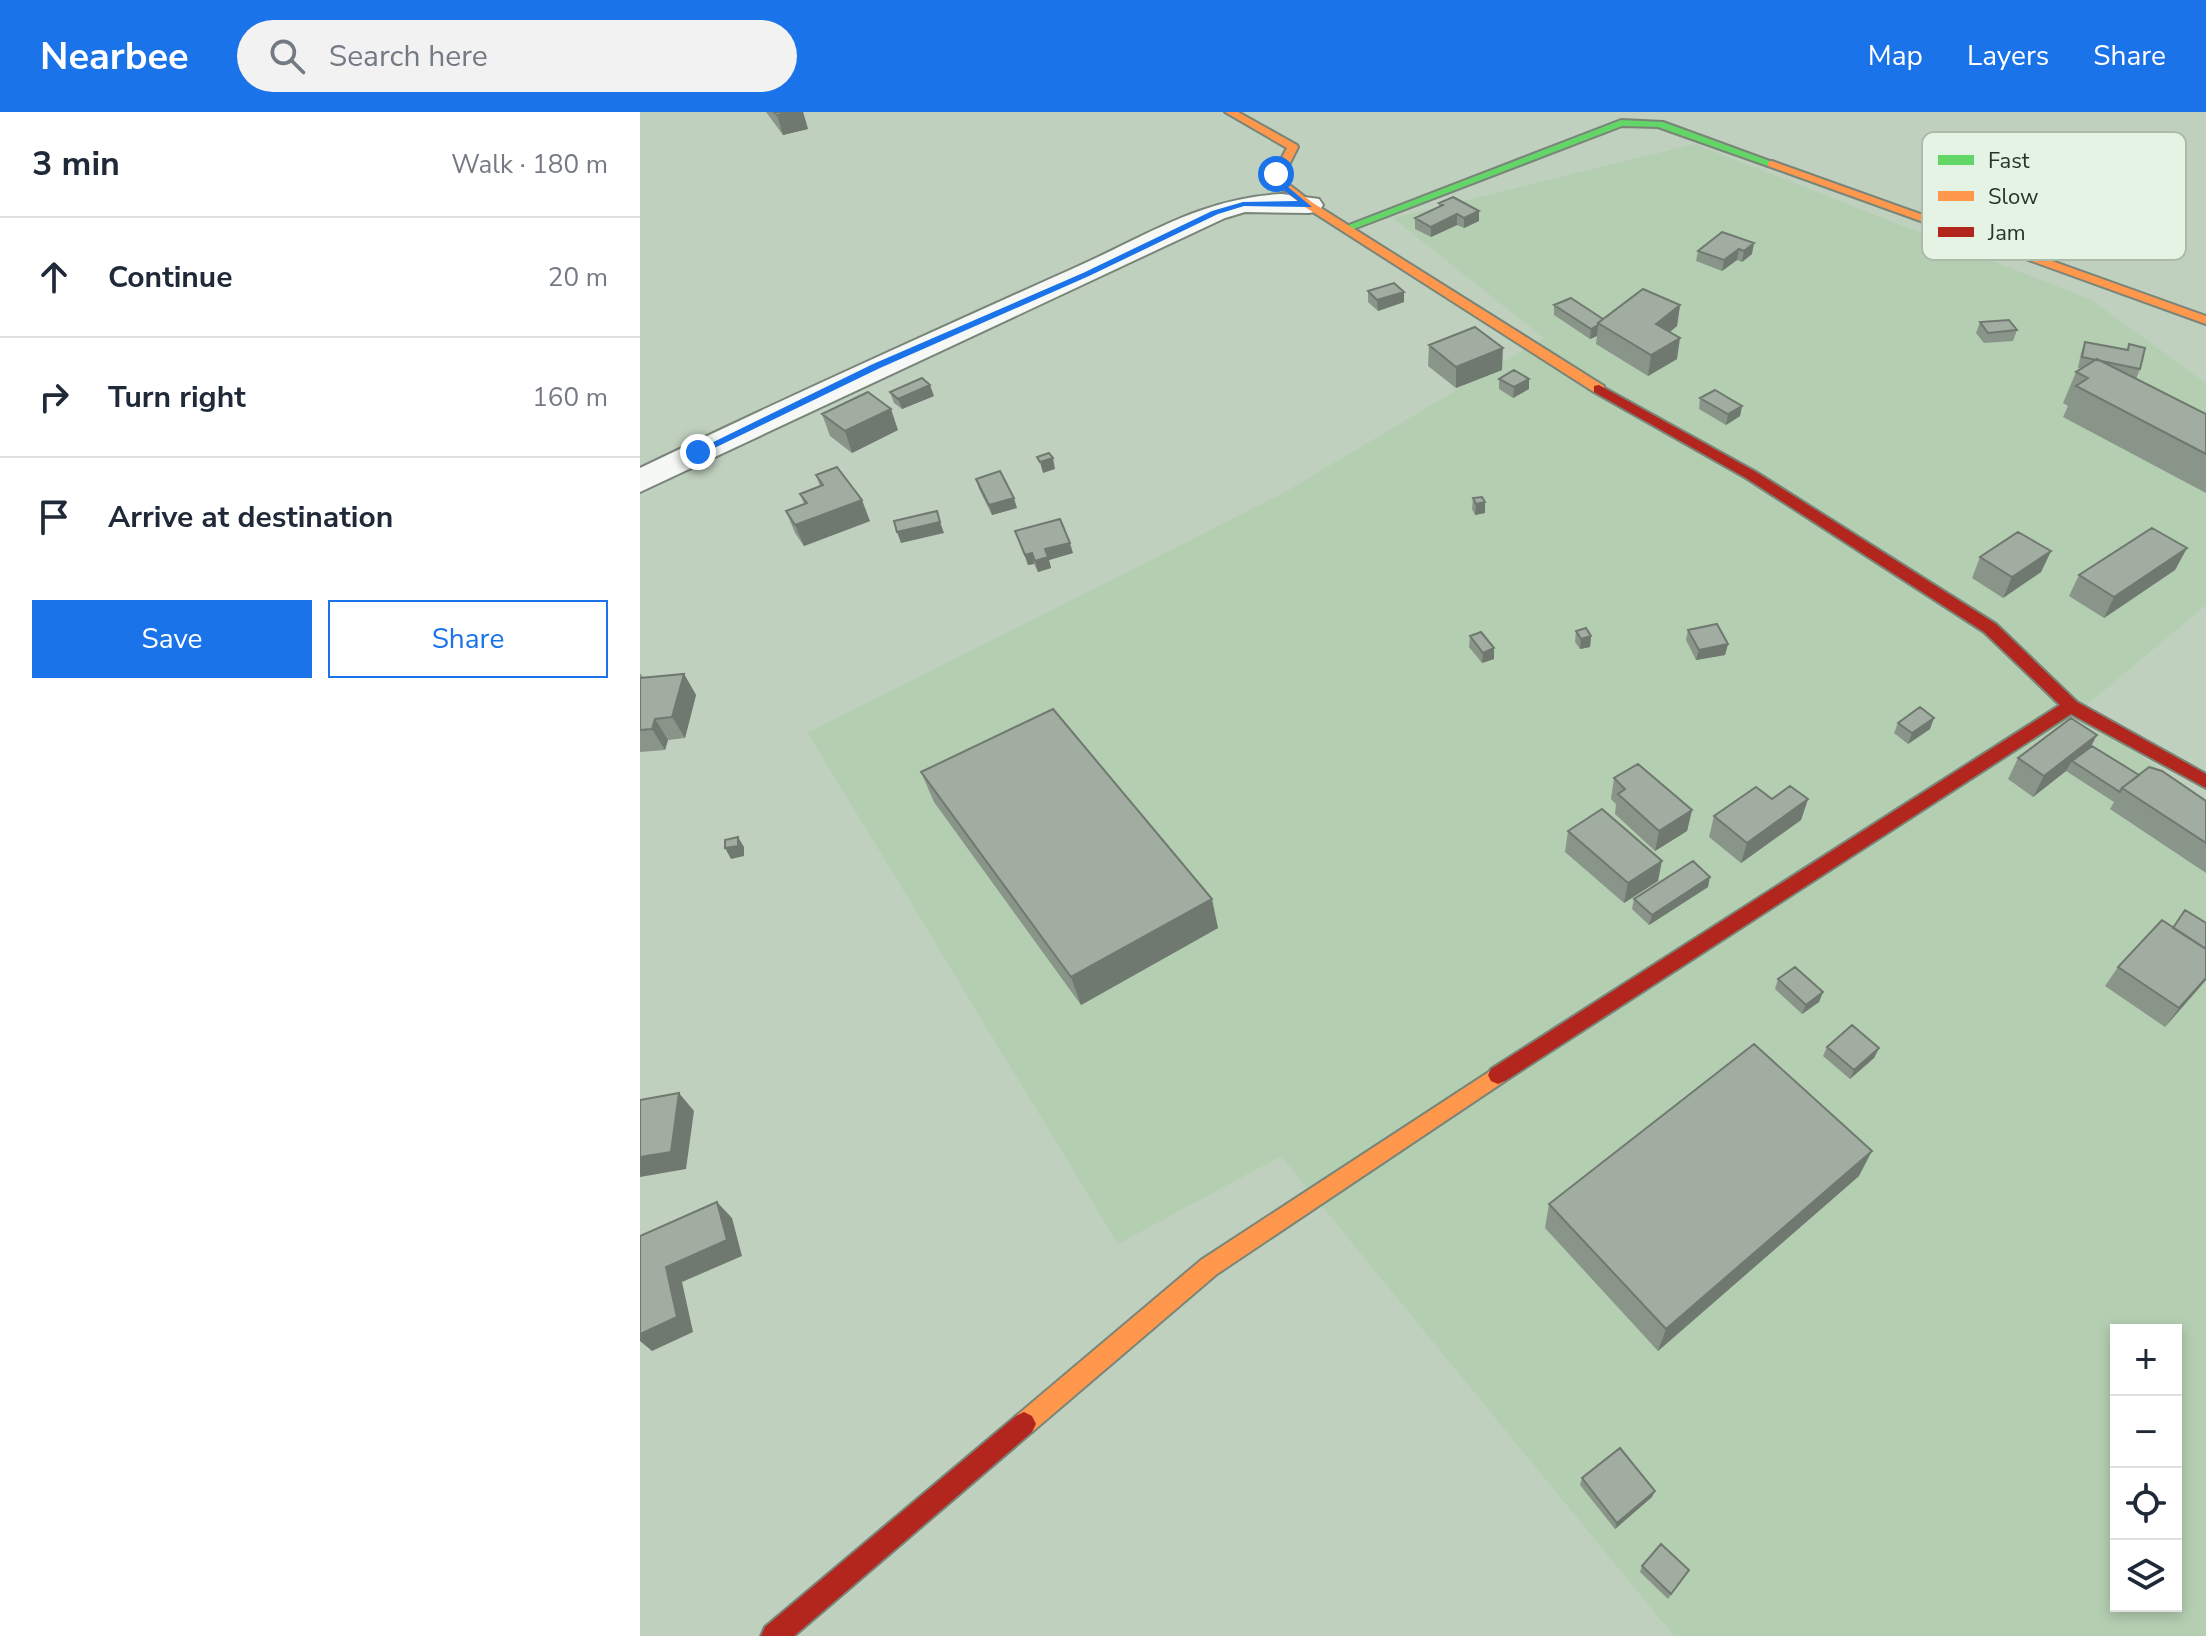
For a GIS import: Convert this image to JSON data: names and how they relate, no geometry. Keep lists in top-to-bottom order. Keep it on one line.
{"legend":["Fast","Slow","Jam"],"page":{"header":"Nearbee","search":"Search here","nav":["Map","Layers","Share"],"heading":["3 min","Walk · 180 m"],"list":[["Continue","20 m"],["Turn right","160 m"],"Arrive at destination"],"buttons":["Save","Share"],"map_buttons":["+","−"]}}
